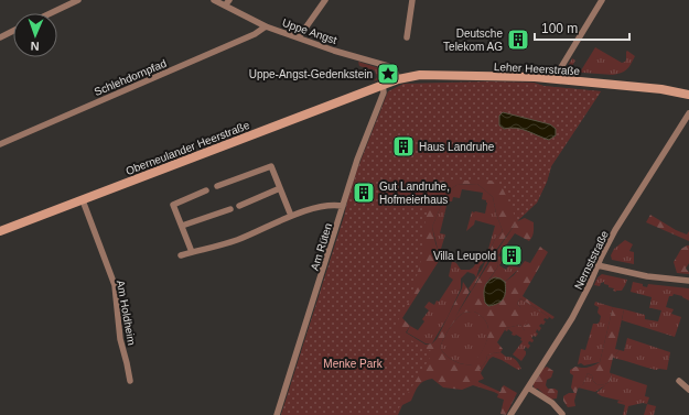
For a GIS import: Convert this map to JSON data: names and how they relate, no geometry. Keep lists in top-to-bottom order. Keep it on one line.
{"streets":{"main road":["Leher Heerstraße","Oberneulander Heerstraße"],"street":["Uppe Angst","Schlehdornpfad","Am Rüten","Nernststraße","Am Holdheim"]},"crossings":[["Uppe Angst","Leher Heerstraße"],["Uppe Angst","Schlehdornpfad"],["Leher Heerstraße","Oberneulander Heerstraße"],["Leher Heerstraße","Am Rüten"],["Oberneulander Heerstraße","Am Rüten"],["Oberneulander Heerstraße","Am Holdheim"]],"parks":["Menke Park"],"places":{"building":["Deutsche Telekom AG","Haus Landruhe","Gut Landruhe, Hofmeierhaus","Villa Leupold"],"place":["Uppe-Angst-Gedenkstein"]},"scale_bar":"100 m","north":"bottom"}
